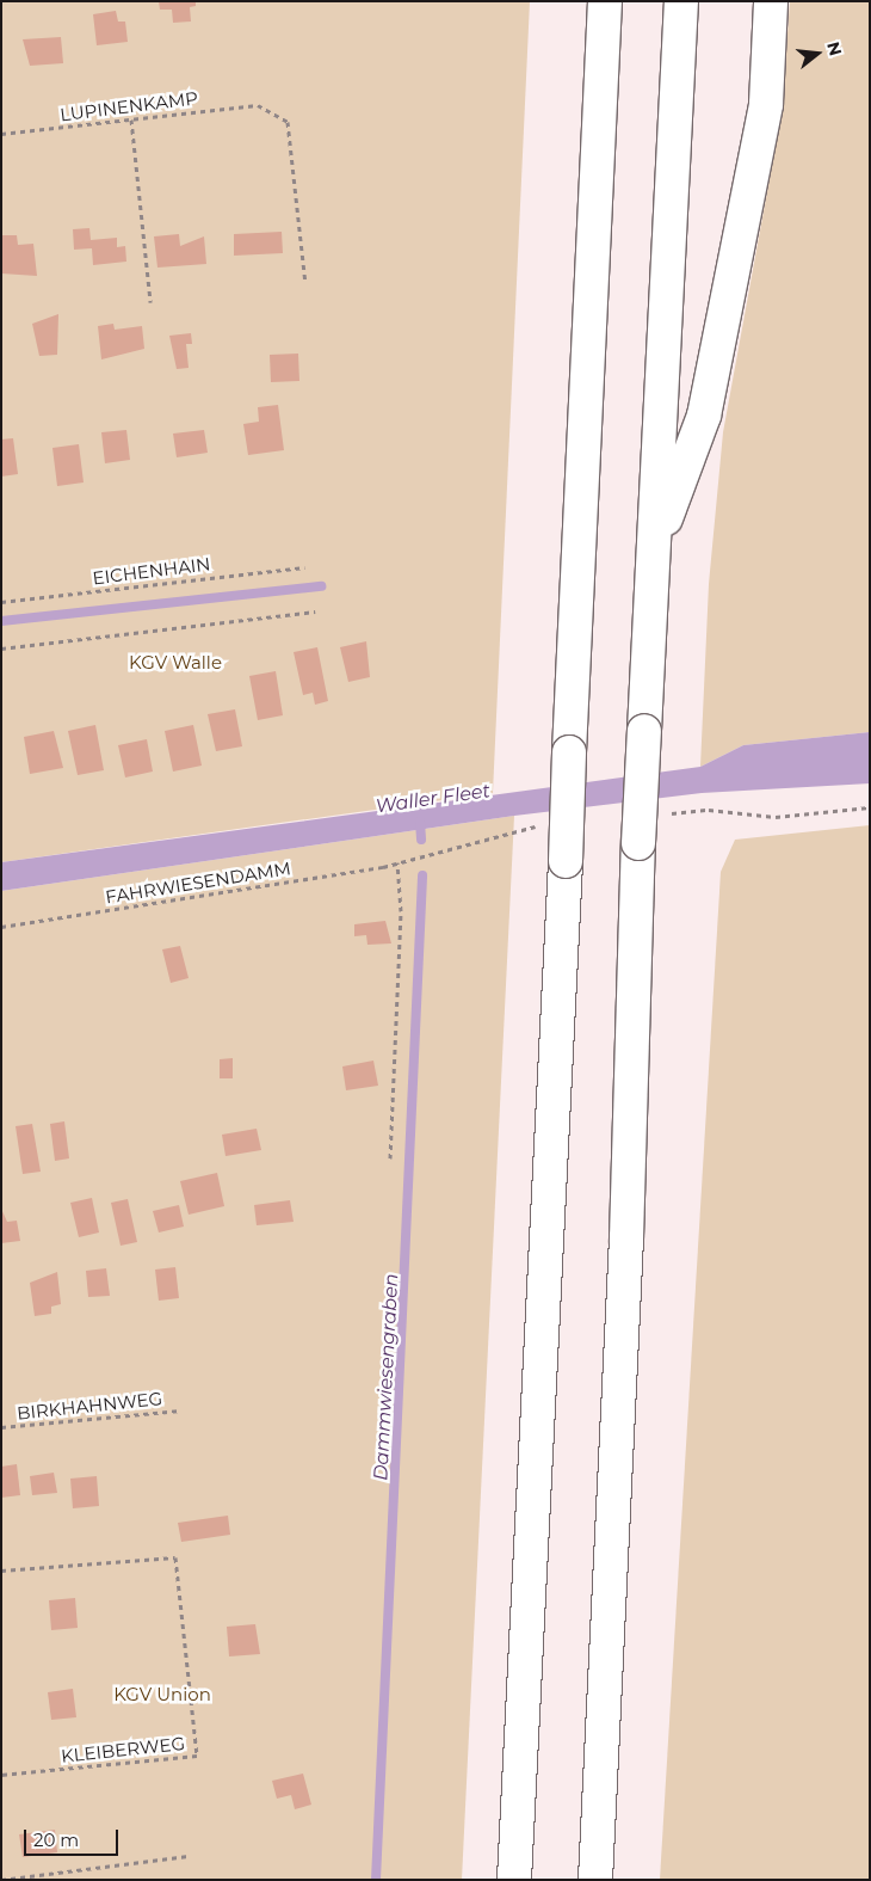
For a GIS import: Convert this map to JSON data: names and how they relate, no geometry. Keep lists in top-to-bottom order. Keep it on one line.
{"streets":{"path":["LUPINENKAMP","EICHENHAIN","FAHRWIESENDAMM","BIRKHAHNWEG","KLEIBERWEG"]},"water":["Waller Fleet","Dammwiesengraben"],"parks":["KGV Walle","KGV Union"],"scale_bar":"20 m","north":"right"}
